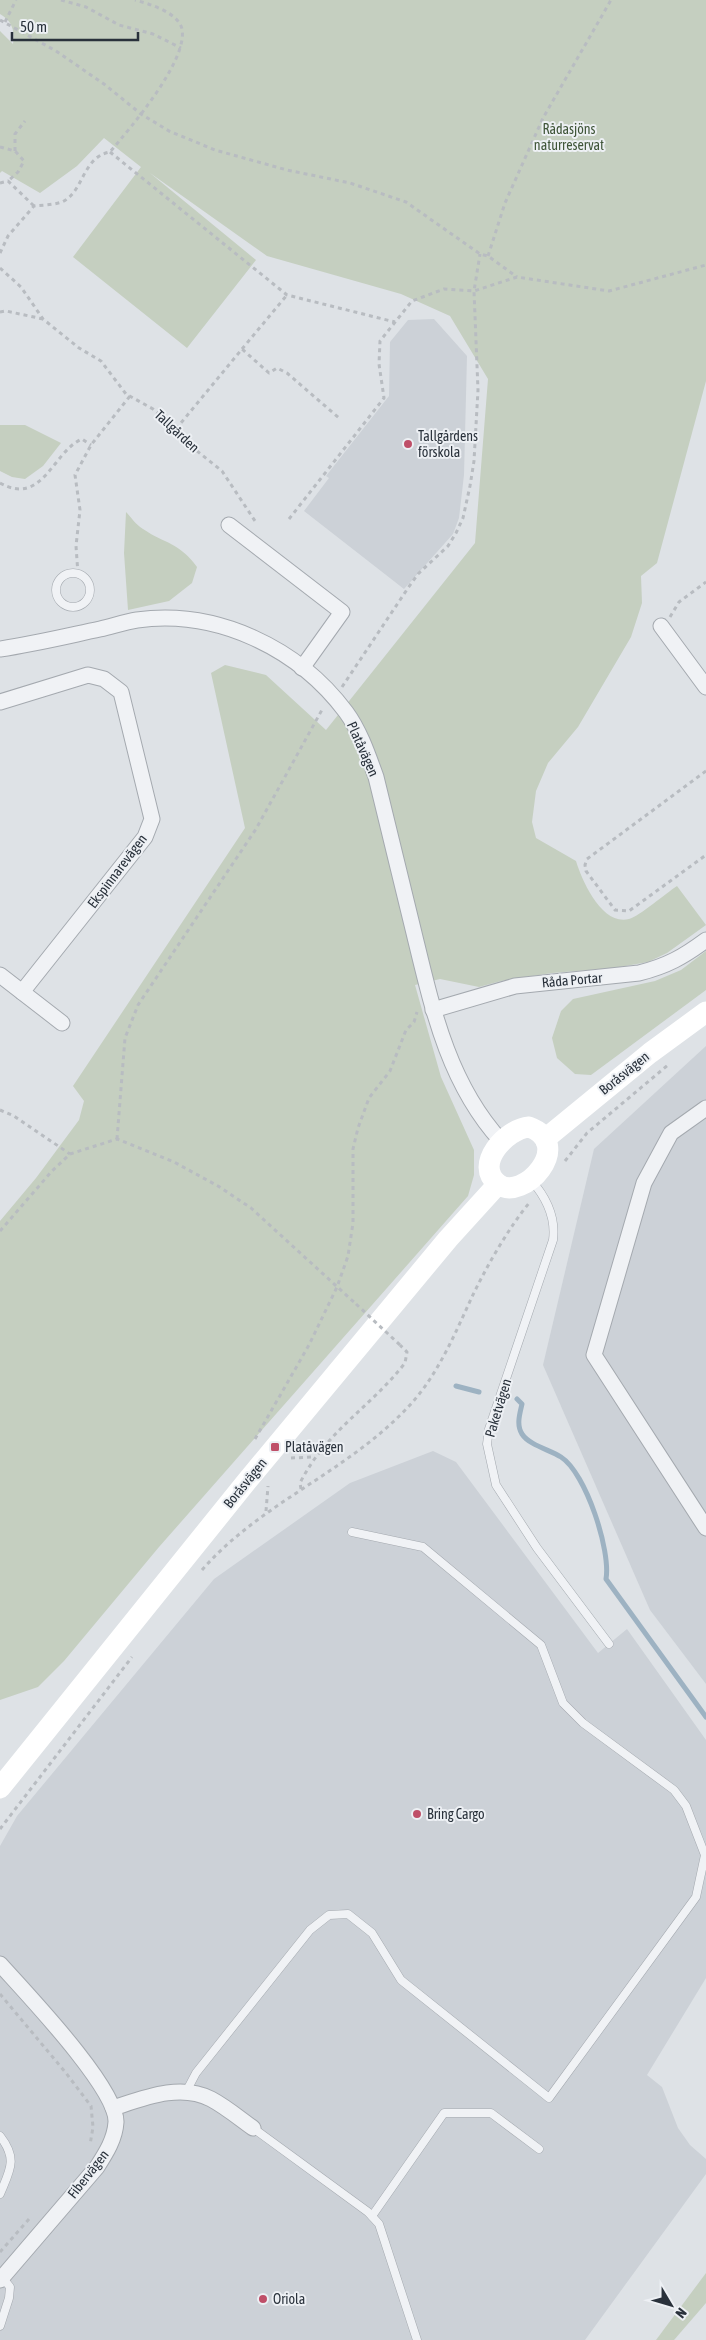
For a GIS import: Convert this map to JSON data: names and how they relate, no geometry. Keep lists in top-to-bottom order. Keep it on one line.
{"streets":{"street":["Platåvägen","Ekspinnarevägen","Råda Portar","Boråsvägen","Fibervägen"],"lane":["Paketvägen"],"path":["Tallgården"]},"crossings":[["Platåvägen","Råda Portar"],["Platåvägen","Boråsvägen"],["Platåvägen","Paketvägen"],["Boråsvägen","Paketvägen"]],"parks":["Rådasjöns naturreservat"],"places":{"other":["Tallgårdens förskola","Bring Cargo","Oriola"],"transit":["Platåvägen"]},"scale_bar":"50 m","north":"bottom right"}
